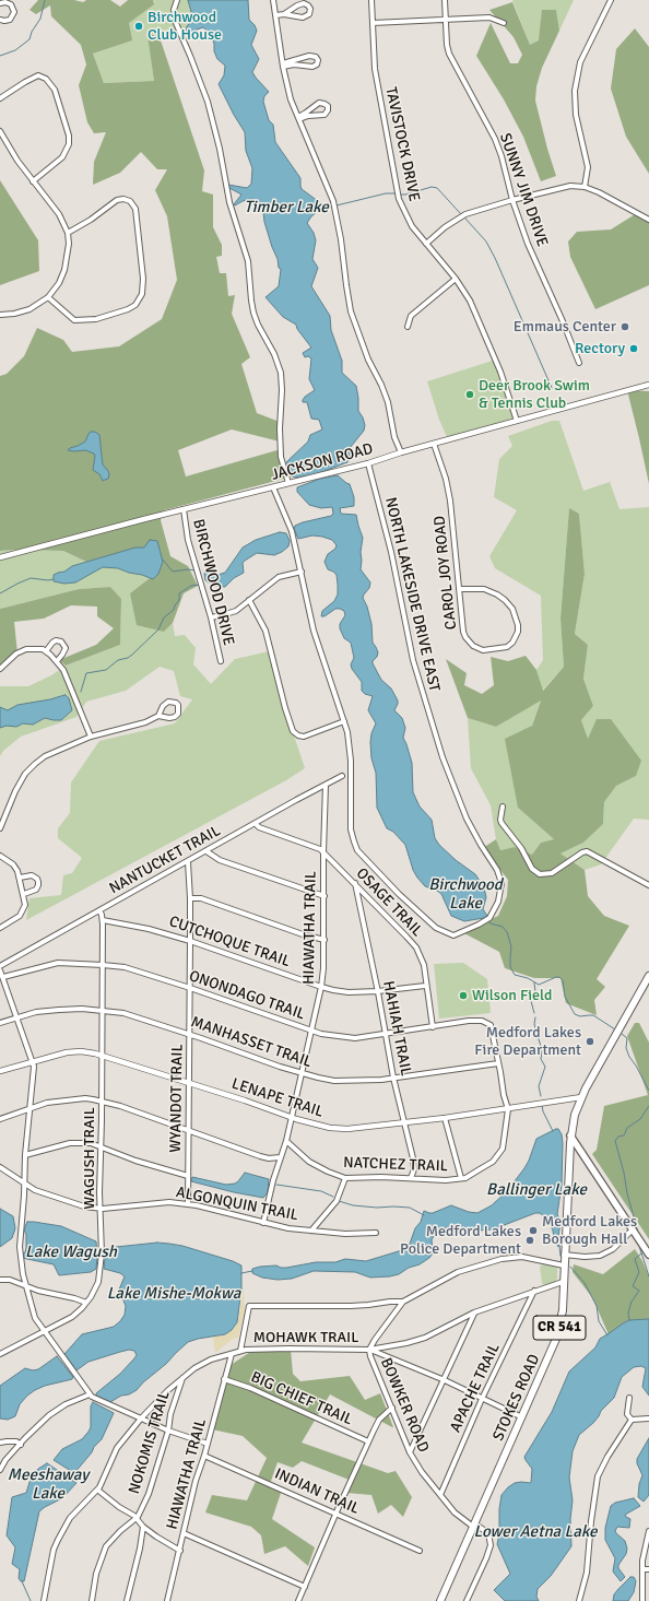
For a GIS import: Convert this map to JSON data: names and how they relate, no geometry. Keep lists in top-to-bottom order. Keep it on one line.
{"streets":{"main road":["CR 541","STOKES ROAD"],"street":["TAVISTOCK DRIVE","SUNNY JIM DRIVE","JACKSON ROAD","CAROL JOY ROAD","BIRCHWOOD DRIVE","NORTH LAKESIDE DRIVE EAST","NANTUCKET TRAIL","OSAGE TRAIL","HIAWATHA TRAIL","CUTCHOQUE TRAIL","ONONDAGO TRAIL","HAHIAH TRAIL","MANHASSET TRAIL","WYANDOT TRAIL","LENAPE TRAIL","WAGUSH TRAIL","NATCHEZ TRAIL","ALGONQUIN TRAIL","MOHAWK TRAIL","APACHE TRAIL","BIG CHIEF TRAIL","BOWKER ROAD","NOKOMIS TRAIL","INDIAN TRAIL"]},"crossings":[["TAVISTOCK DRIVE","JACKSON ROAD"],["JACKSON ROAD","CAROL JOY ROAD"],["JACKSON ROAD","BIRCHWOOD DRIVE"],["JACKSON ROAD","NORTH LAKESIDE DRIVE EAST"],["NANTUCKET TRAIL","OSAGE TRAIL"],["NANTUCKET TRAIL","HIAWATHA TRAIL"],["NANTUCKET TRAIL","WYANDOT TRAIL"],["NANTUCKET TRAIL","WAGUSH TRAIL"],["OSAGE TRAIL","HIAWATHA TRAIL"],["OSAGE TRAIL","CUTCHOQUE TRAIL"],["OSAGE TRAIL","ONONDAGO TRAIL"],["OSAGE TRAIL","HAHIAH TRAIL"],["HIAWATHA TRAIL","CUTCHOQUE TRAIL"],["HIAWATHA TRAIL","ONONDAGO TRAIL"],["HIAWATHA TRAIL","MANHASSET TRAIL"],["HIAWATHA TRAIL","LENAPE TRAIL"],["HIAWATHA TRAIL","NATCHEZ TRAIL"],["HIAWATHA TRAIL","ALGONQUIN TRAIL"],["HIAWATHA TRAIL","MOHAWK TRAIL"],["HIAWATHA TRAIL","BIG CHIEF TRAIL"],["HIAWATHA TRAIL","INDIAN TRAIL"],["CUTCHOQUE TRAIL","HAHIAH TRAIL"],["CUTCHOQUE TRAIL","WYANDOT TRAIL"],["CUTCHOQUE TRAIL","WAGUSH TRAIL"],["ONONDAGO TRAIL","HAHIAH TRAIL"],["ONONDAGO TRAIL","WYANDOT TRAIL"],["ONONDAGO TRAIL","WAGUSH TRAIL"],["ONONDAGO TRAIL","NATCHEZ TRAIL"],["HAHIAH TRAIL","MANHASSET TRAIL"],["HAHIAH TRAIL","LENAPE TRAIL"],["HAHIAH TRAIL","NATCHEZ TRAIL"],["MANHASSET TRAIL","WYANDOT TRAIL"],["MANHASSET TRAIL","WAGUSH TRAIL"],["MANHASSET TRAIL","NATCHEZ TRAIL"],["WYANDOT TRAIL","LENAPE TRAIL"],["WYANDOT TRAIL","ALGONQUIN TRAIL"],["LENAPE TRAIL","WAGUSH TRAIL"],["LENAPE TRAIL","NATCHEZ TRAIL"],["LENAPE TRAIL","STOKES ROAD"],["WAGUSH TRAIL","ALGONQUIN TRAIL"],["MOHAWK TRAIL","APACHE TRAIL"],["MOHAWK TRAIL","STOKES ROAD"],["MOHAWK TRAIL","BOWKER ROAD"],["MOHAWK TRAIL","NOKOMIS TRAIL"],["APACHE TRAIL","BOWKER ROAD"],["STOKES ROAD","BOWKER ROAD"]],"water":["Timber Lake","Birchwood Lake","Ballinger Lake","Lake Wagush","Lake Mishe-Mokwa","Meeshaway Lake","Lower Aetna Lake"],"places":["Birchwood Club House","Emmaus Center","Rectory","Deer Brook Swim & Tennis Club","Wilson Field","Medford Lakes Fire Department","Medford Lakes Borough Hall","Medford Lakes Police Department"]}
